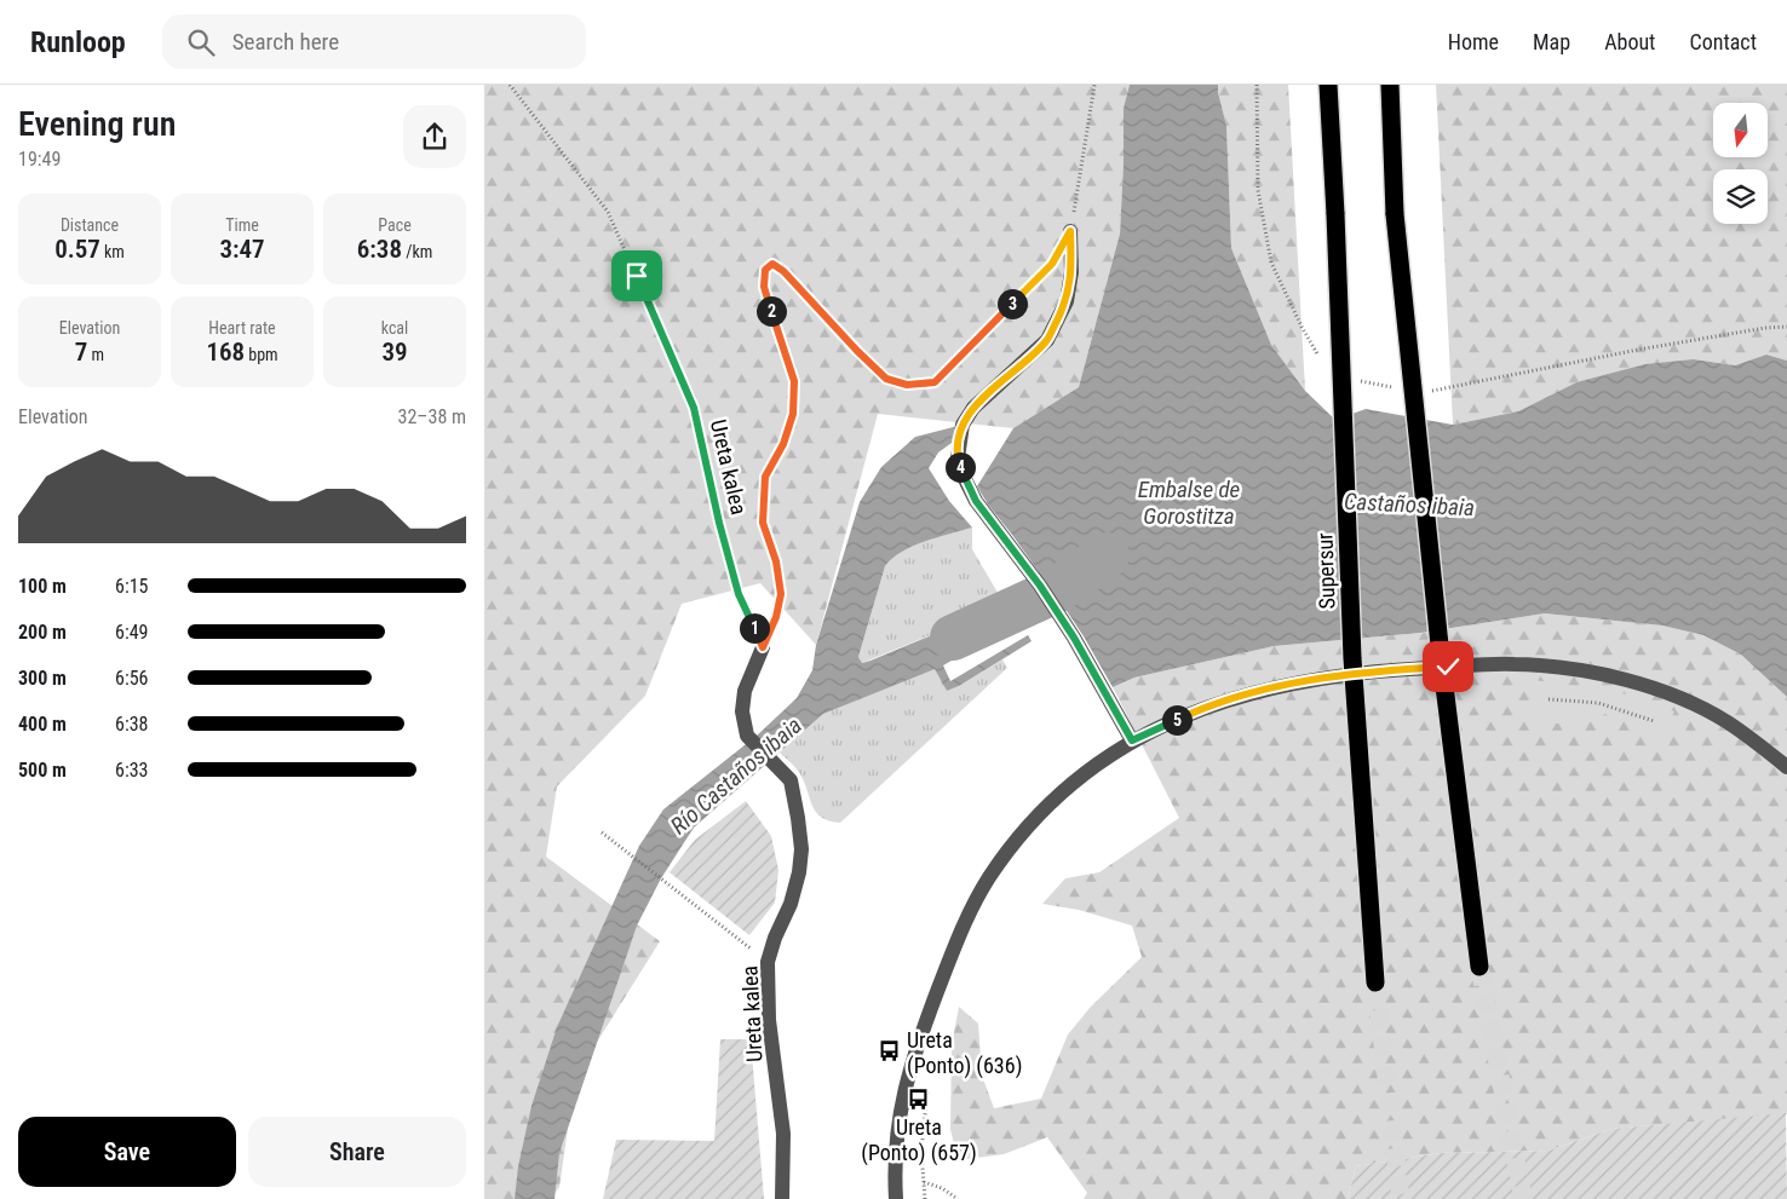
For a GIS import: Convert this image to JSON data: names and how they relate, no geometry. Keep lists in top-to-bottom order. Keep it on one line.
{"streets":{"highway":["Supersur"],"street":["Ureta kalea"]},"water":["Embalse de Gorostitza","Castaños ibaia","Río Castaños ibaia"],"places":{"bus stop":["Ureta (Ponto) (636)","Ureta (Ponto) (657)"]},"north":"bottom","page":{"header":"Runloop","search":"Search here","nav":["Home","Map","About","Contact"],"heading":["Evening run","19:49"],"stats":[["Distance","0.57 km"],["Time","3:47"],["Pace","6:38 /km"],["Elevation","7 m"],["Heart rate","168 bpm"],["kcal","39"]],"pins":["3","2","4","1","5"],"chart":["Elevation","32–38 m"],"list":[{"name":"100 m","note":"6:15"},{"name":"200 m","note":"6:49"},{"name":"300 m","note":"6:56"},{"name":"400 m","note":"6:38"},{"name":"500 m","note":"6:33"}],"buttons":["Save","Share"]}}
